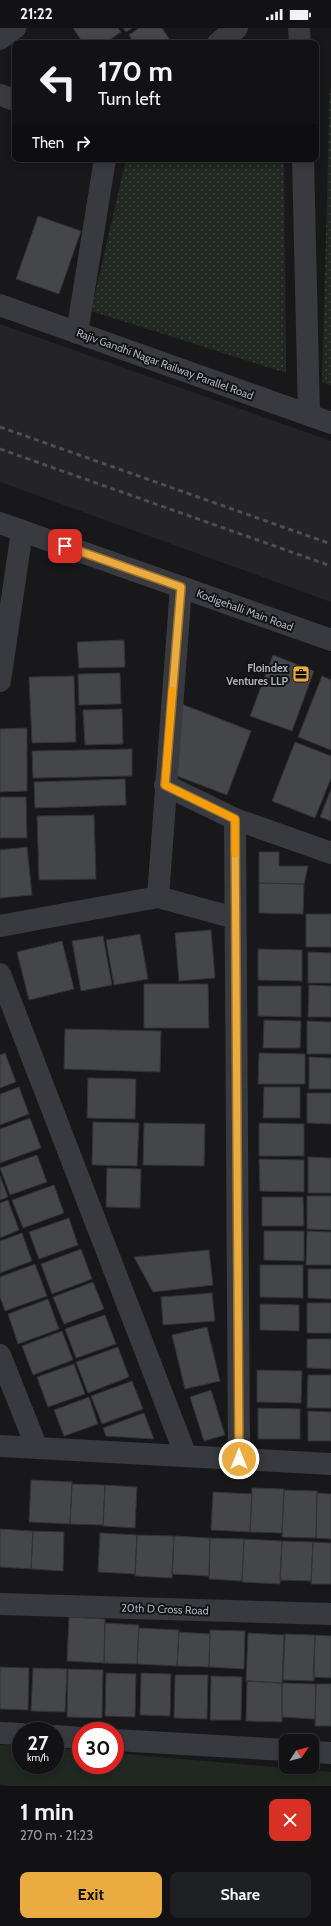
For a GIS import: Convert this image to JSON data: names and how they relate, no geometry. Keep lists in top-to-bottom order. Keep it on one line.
{"streets":{"street":["Rajiv Gandhi Nagar Railway Parallel Road","Kodigehalli Main Road","20th D Cross Road"]},"places":{"office":["Floindex Ventures LLP"]},"north":"top right","page":{"status":"21:22","turn":["170 m","Turn left"],"then":"Then","speed":"27 km/h","limit":"30","heading":["1 min","270 m · 21:23"],"buttons":["Exit","Share"]}}
